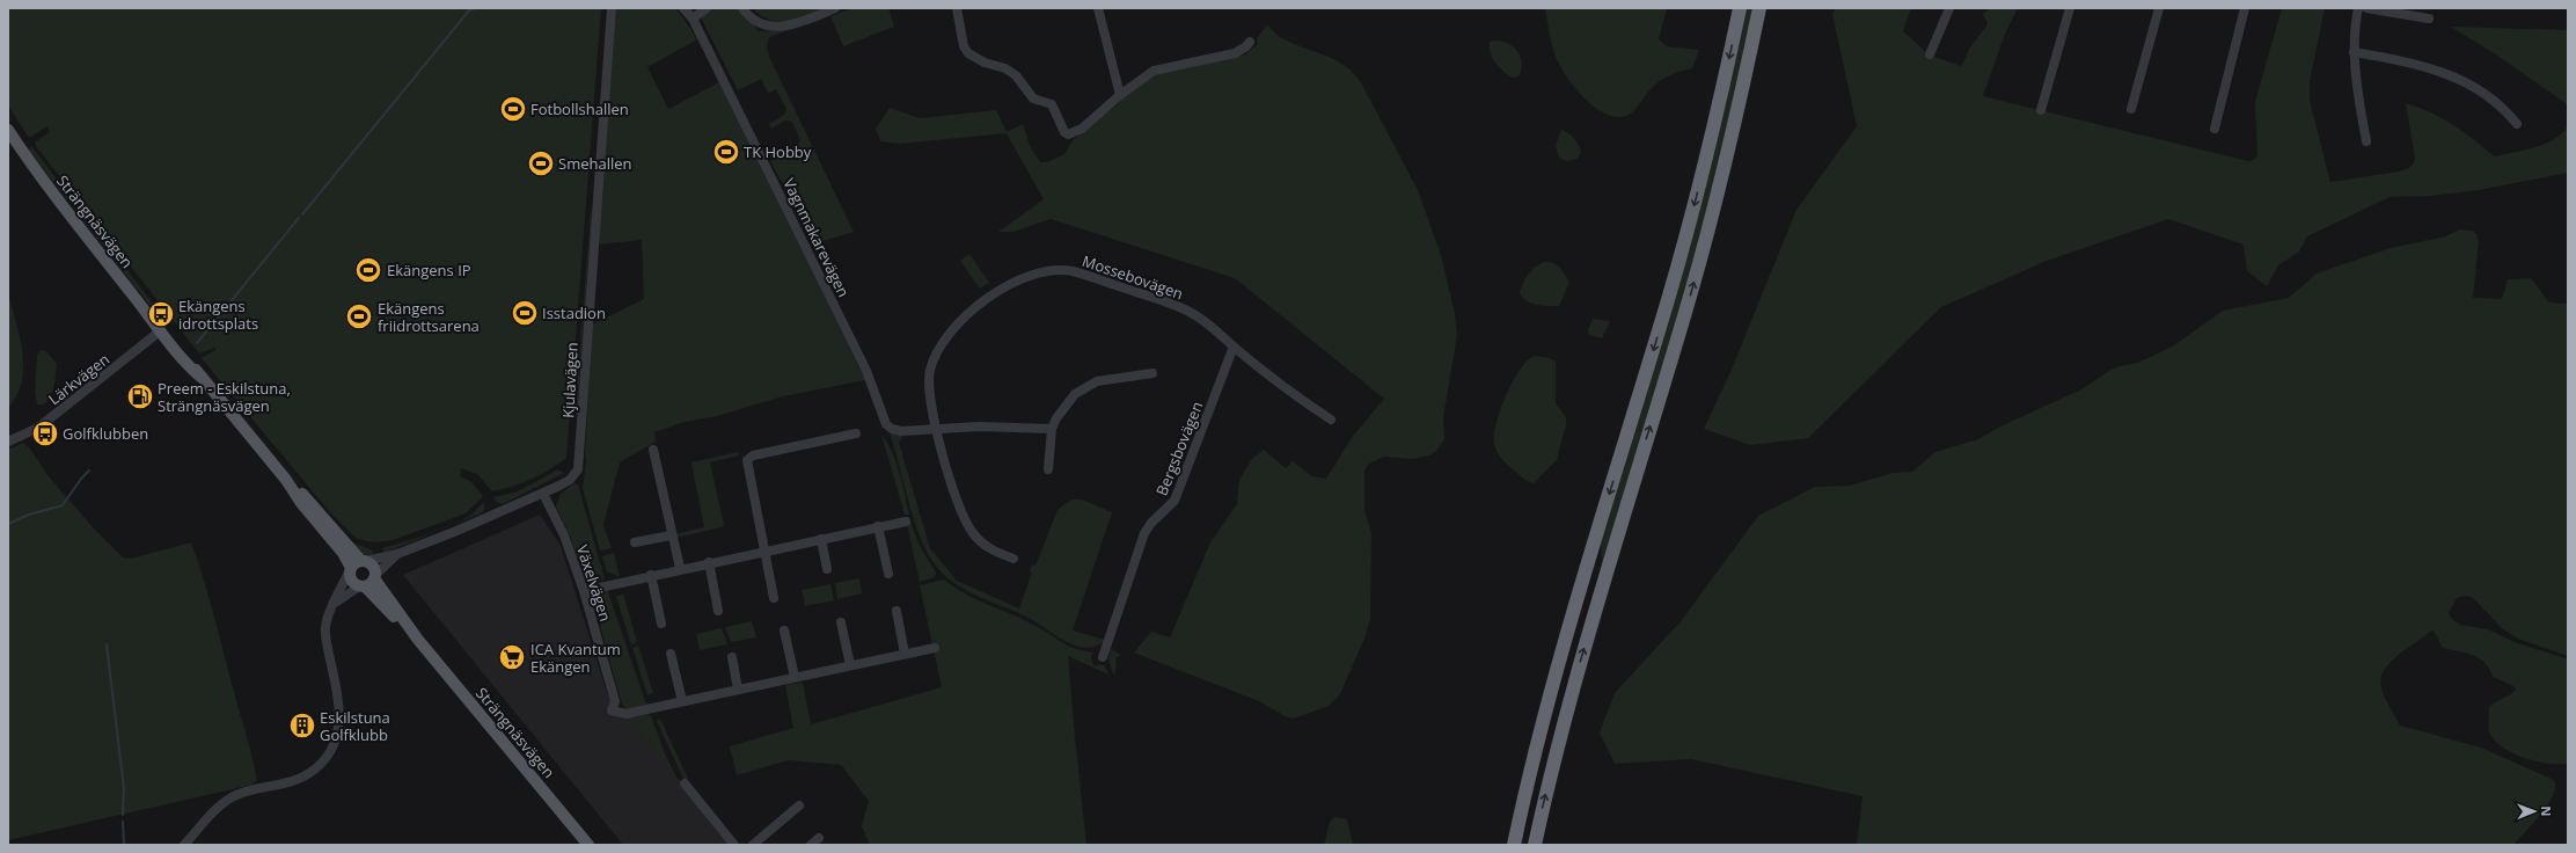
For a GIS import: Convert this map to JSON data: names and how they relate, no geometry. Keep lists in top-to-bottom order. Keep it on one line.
{"streets":{"main road":["Strängnäsvägen"],"street":["Vagnmakarevägen","Mossebovägen","Lärkvägen","Kjulavägen","Bergsbovägen","Växelvägen"]},"crossings":[["Strängnäsvägen","Lärkvägen"],["Strängnäsvägen","Kjulavägen"],["Vagnmakarevägen","Mossebovägen"],["Mossebovägen","Bergsbovägen"],["Kjulavägen","Växelvägen"]],"places":{"sports":["Fotbollshallen","TK Hobby","Smehallen","Ekängens IP","Isstadion","Ekängens friidrottsarena"],"bus stop":["Ekängens idrottsplats","Golfklubben"],"fuel station":["Preem - Eskilstuna, Strängnäsvägen"],"supermarket":["ICA Kvantum Ekängen"],"building":["Eskilstuna Golfklubb"]},"north":"right"}
